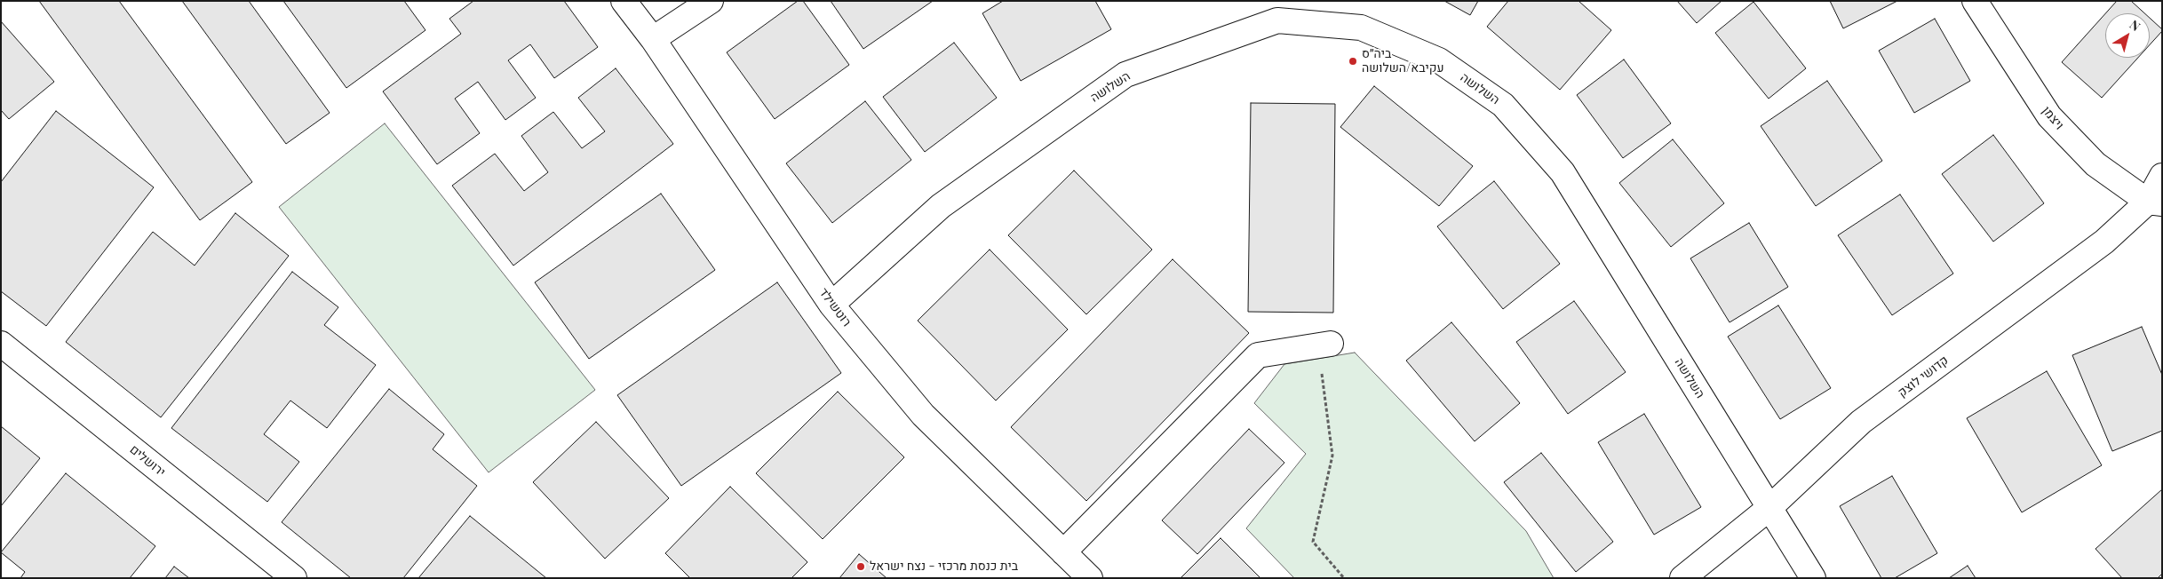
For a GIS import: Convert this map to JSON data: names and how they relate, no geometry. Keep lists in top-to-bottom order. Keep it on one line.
{"streets":{"street":["השלושה","ויצמן","רוטשילד","קדושי לוצק","ירושלים"]},"crossings":[["השלושה","רוטשילד"],["השלושה","קדושי לוצק"],["ויצמן","קדושי לוצק"]],"places":["ביה״ס עקיבא/השלושה","בית כנסת מרכזי - נצח ישראל"],"north":"top right"}
